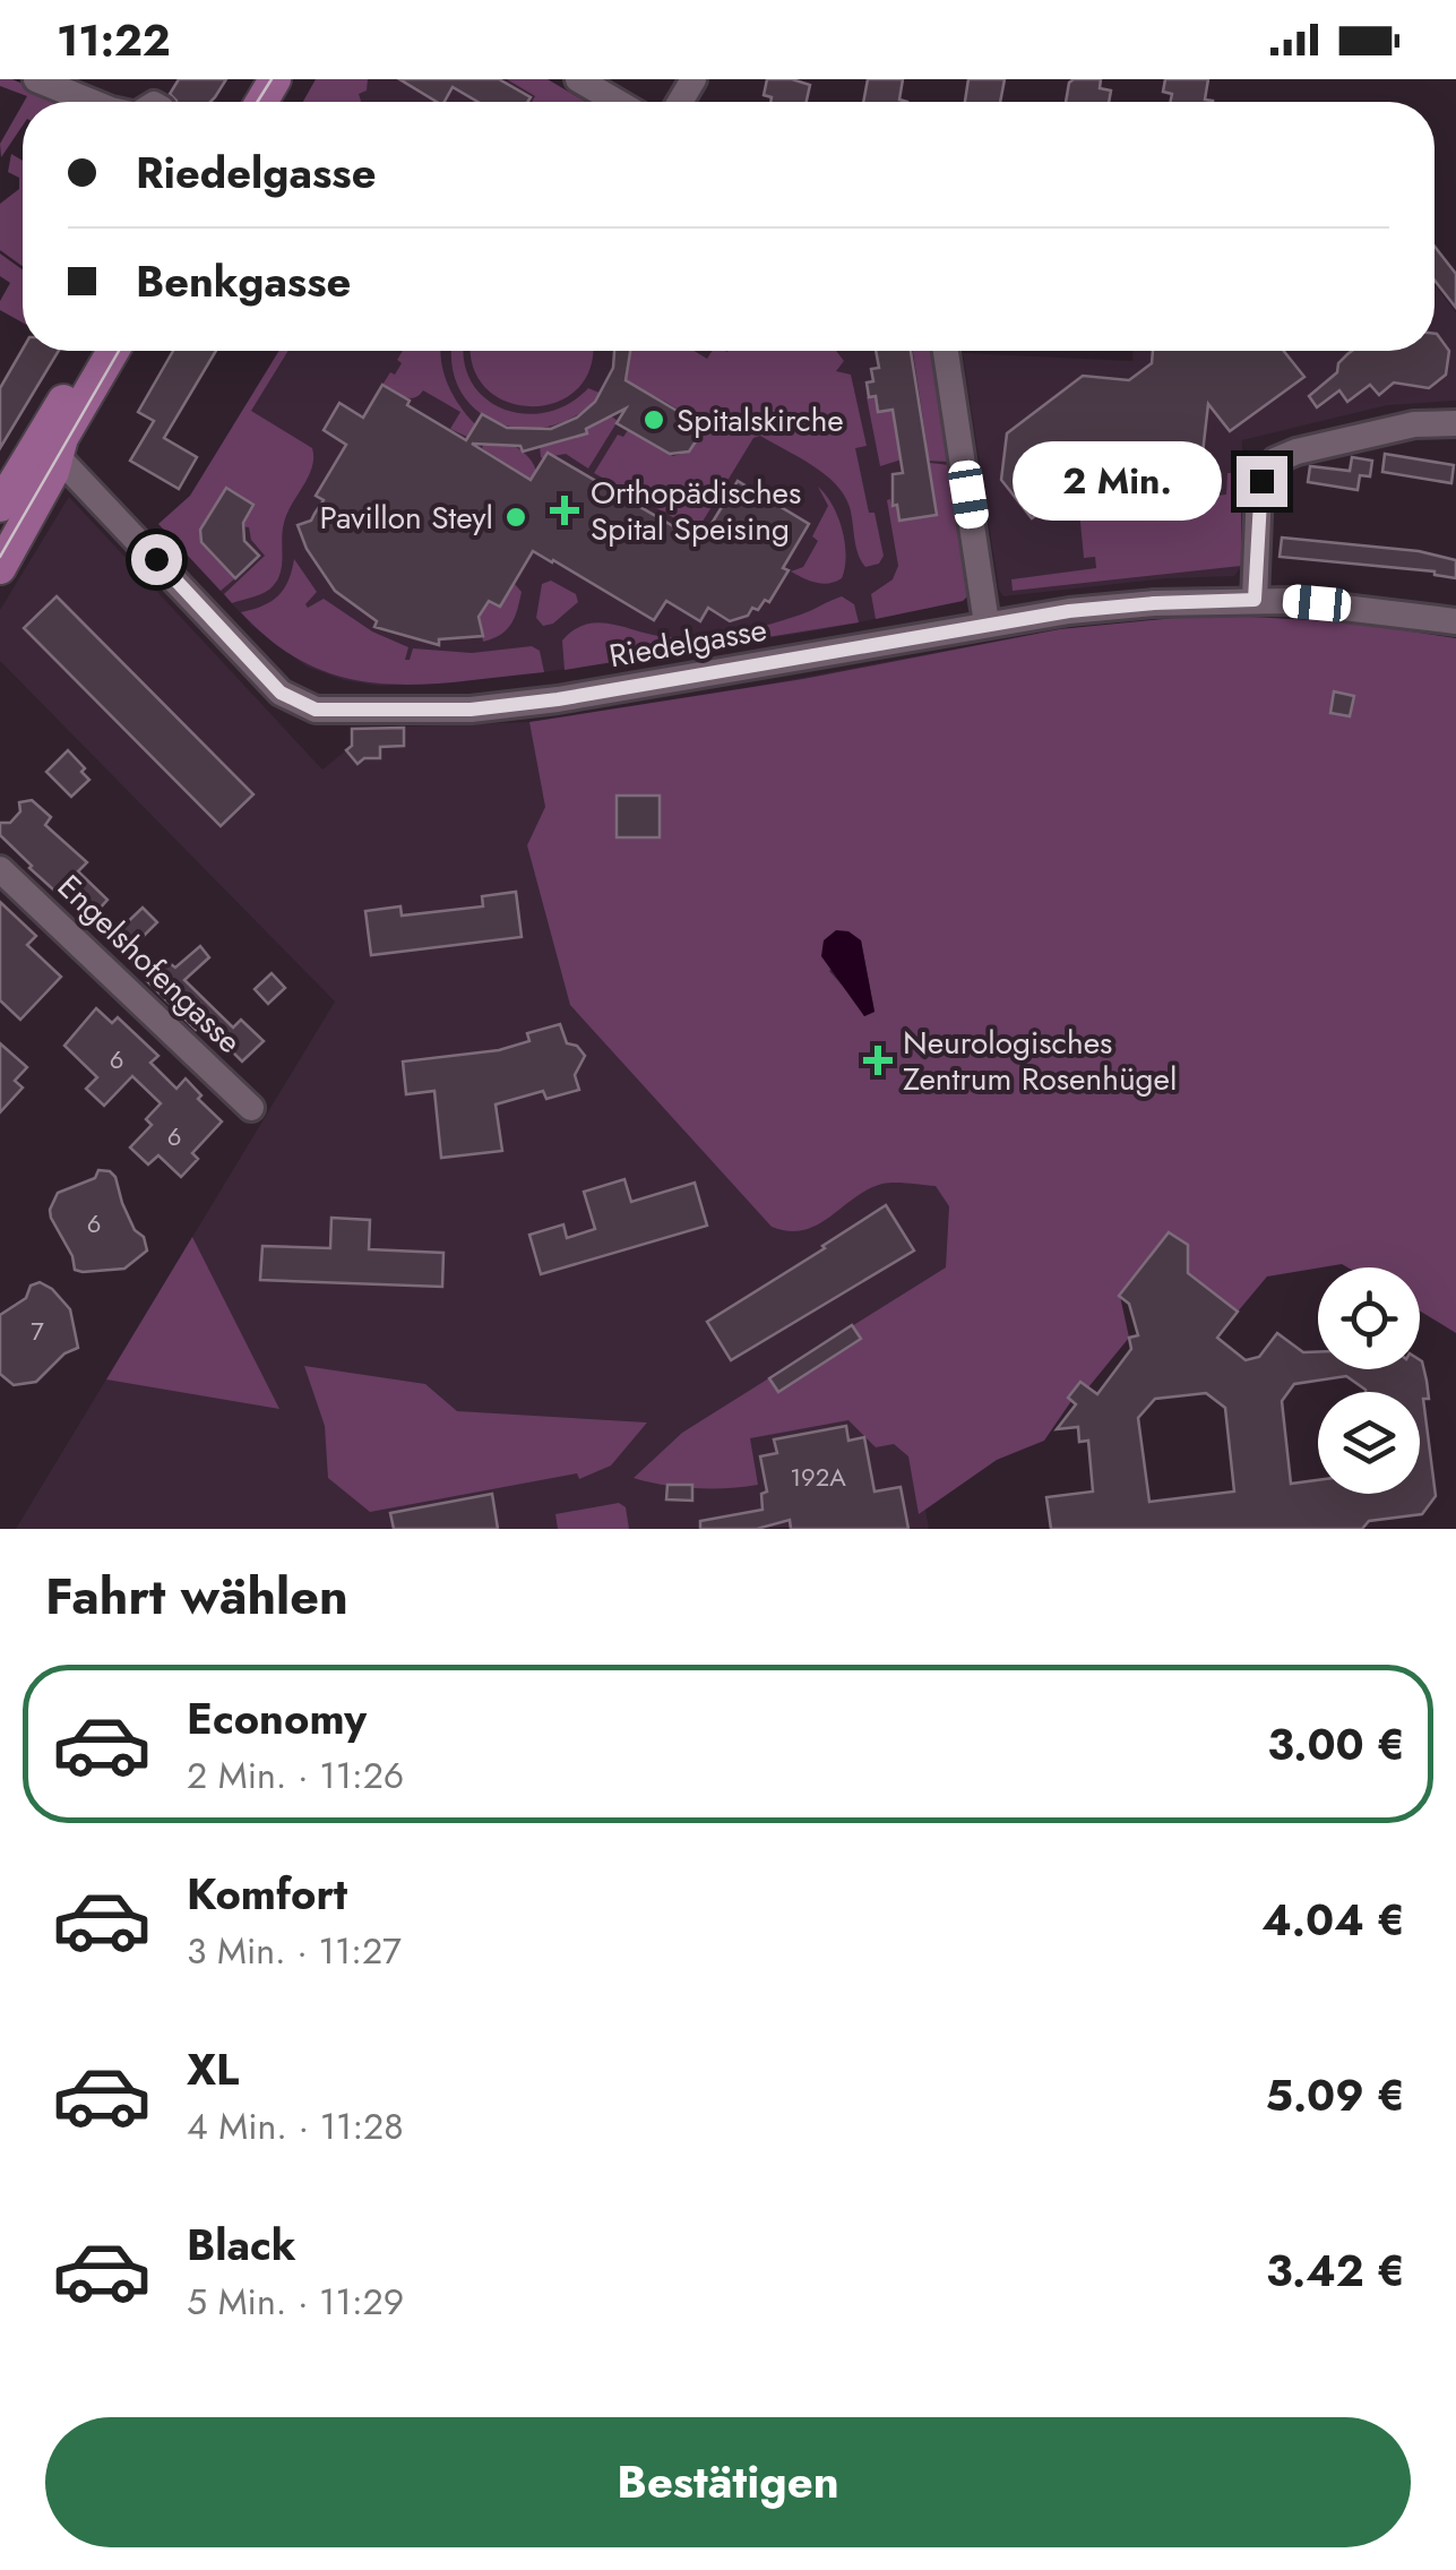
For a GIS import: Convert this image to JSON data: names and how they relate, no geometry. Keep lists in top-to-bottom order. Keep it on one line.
{"streets":{"street":["Riedelgasse","Engelshofengasse"]},"places":{"other":["Spitalskirche","Pavillon Steyl"],"health":["Orthopädisches Spital Speising","Neurologisches Zentrum Rosenhügel"]},"house_numbers":["6","6","6","7","192A"],"page":{"status":"11:22","banner":["Riedelgasse","Benkgasse"],"bubble":"2 Min.","heading":"Fahrt wählen","list":[{"name":"Economy","note":"2 Min. · 11:26","value":"3.00 €"},{"name":"Komfort","note":"3 Min. · 11:27","value":"4.04 €"},{"name":"XL","note":"4 Min. · 11:28","value":"5.09 €"},{"name":"Black","note":"5 Min. · 11:29","value":"3.42 €"}],"buttons":"Bestätigen"}}
